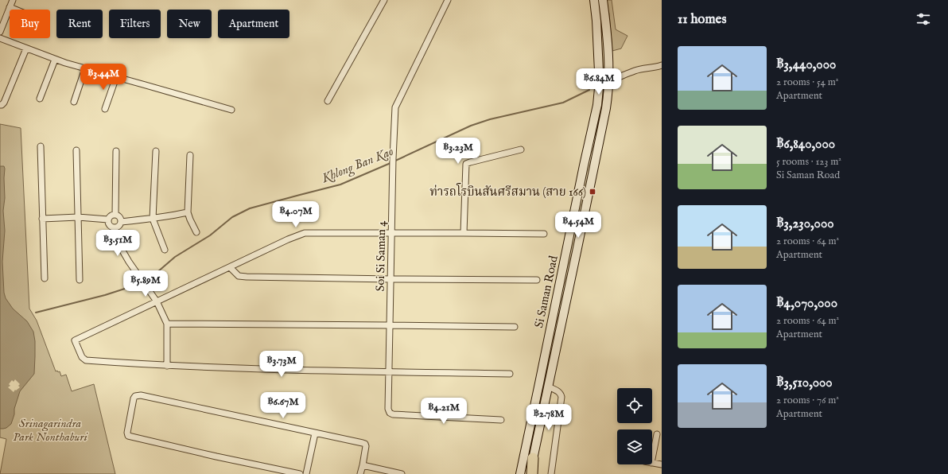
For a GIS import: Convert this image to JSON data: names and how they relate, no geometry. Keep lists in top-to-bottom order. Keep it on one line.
{"streets":{"main road":["Si Saman Road"],"street":["Soi Si Saman 4"]},"water":["Khlong Ban Kao"],"parks":["Srinagarindra Park Nonthaburi"],"places":{"transit":["ท่ารถโรบินสันศรีสมาน (สาย 166)"]},"page":{"heading":"11 homes","chip":["Buy","Rent","Filters","New","Apartment"],"list":[{"name":"฿3,440,000","note":"2 rooms · 54 m² · Apartment"},{"name":"฿6,840,000","note":"5 rooms · 123 m² · Si Saman Road"},{"name":"฿3,230,000","note":"2 rooms · 64 m² · Apartment"},{"name":"฿4,070,000","note":"2 rooms · 64 m² · Apartment"},{"name":"฿3,510,000","note":"2 rooms · 76 m² · Apartment"}],"price":["฿3.44M","฿6.84M","฿3.23M","฿4.07M","฿4.54M","฿3.51M","฿5.89M","฿3.73M","฿6.67M","฿4.21M","฿2.78M"]}}
